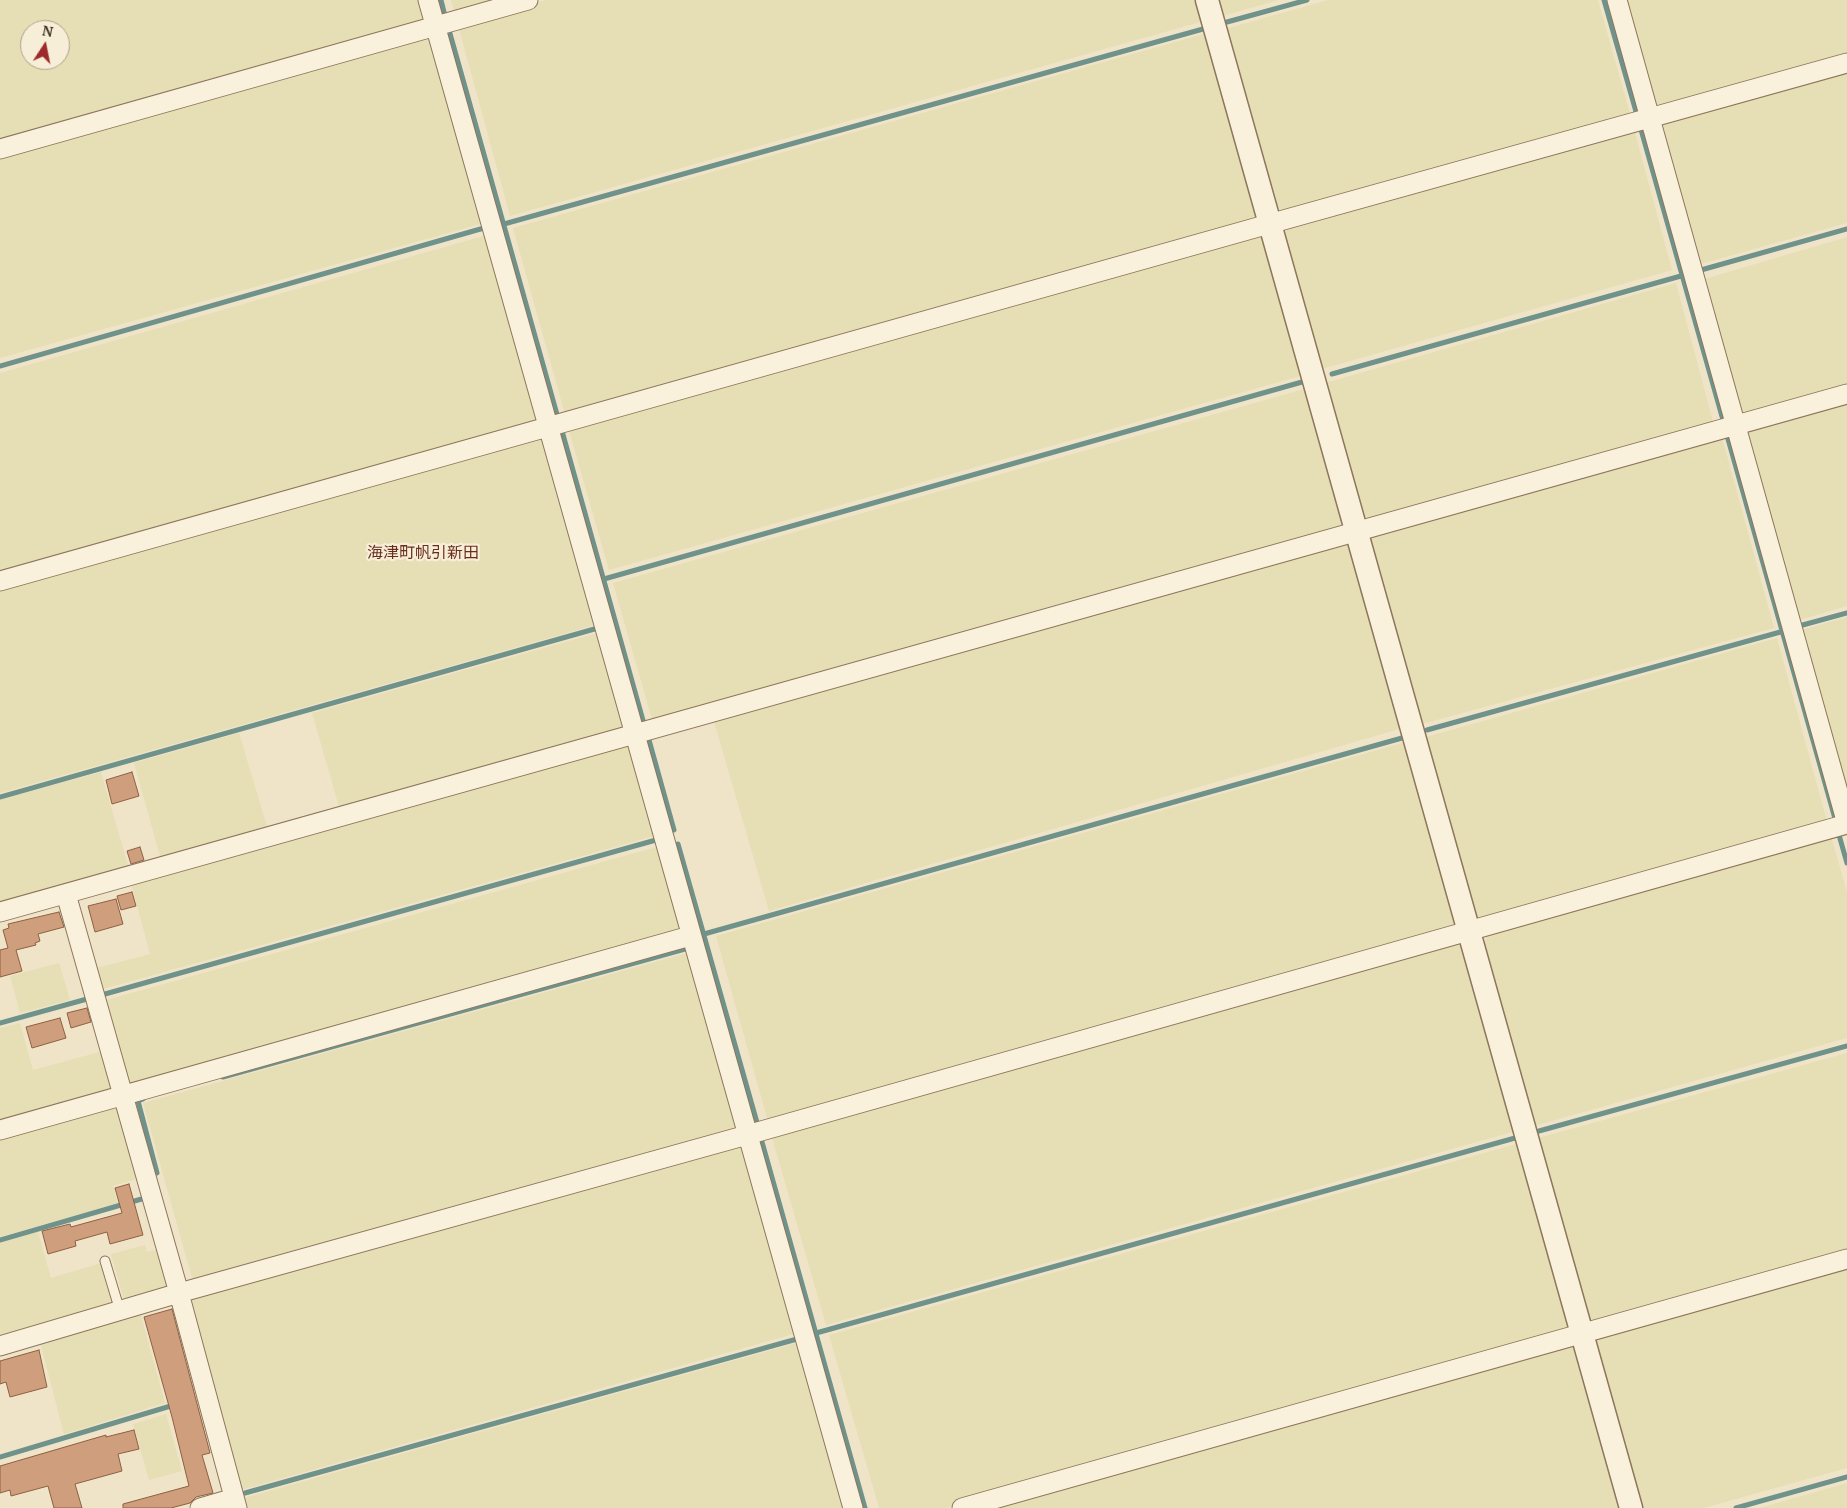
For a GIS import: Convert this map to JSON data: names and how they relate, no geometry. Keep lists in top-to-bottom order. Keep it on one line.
{"districts":["海津町帆引新田"],"north":"top"}
